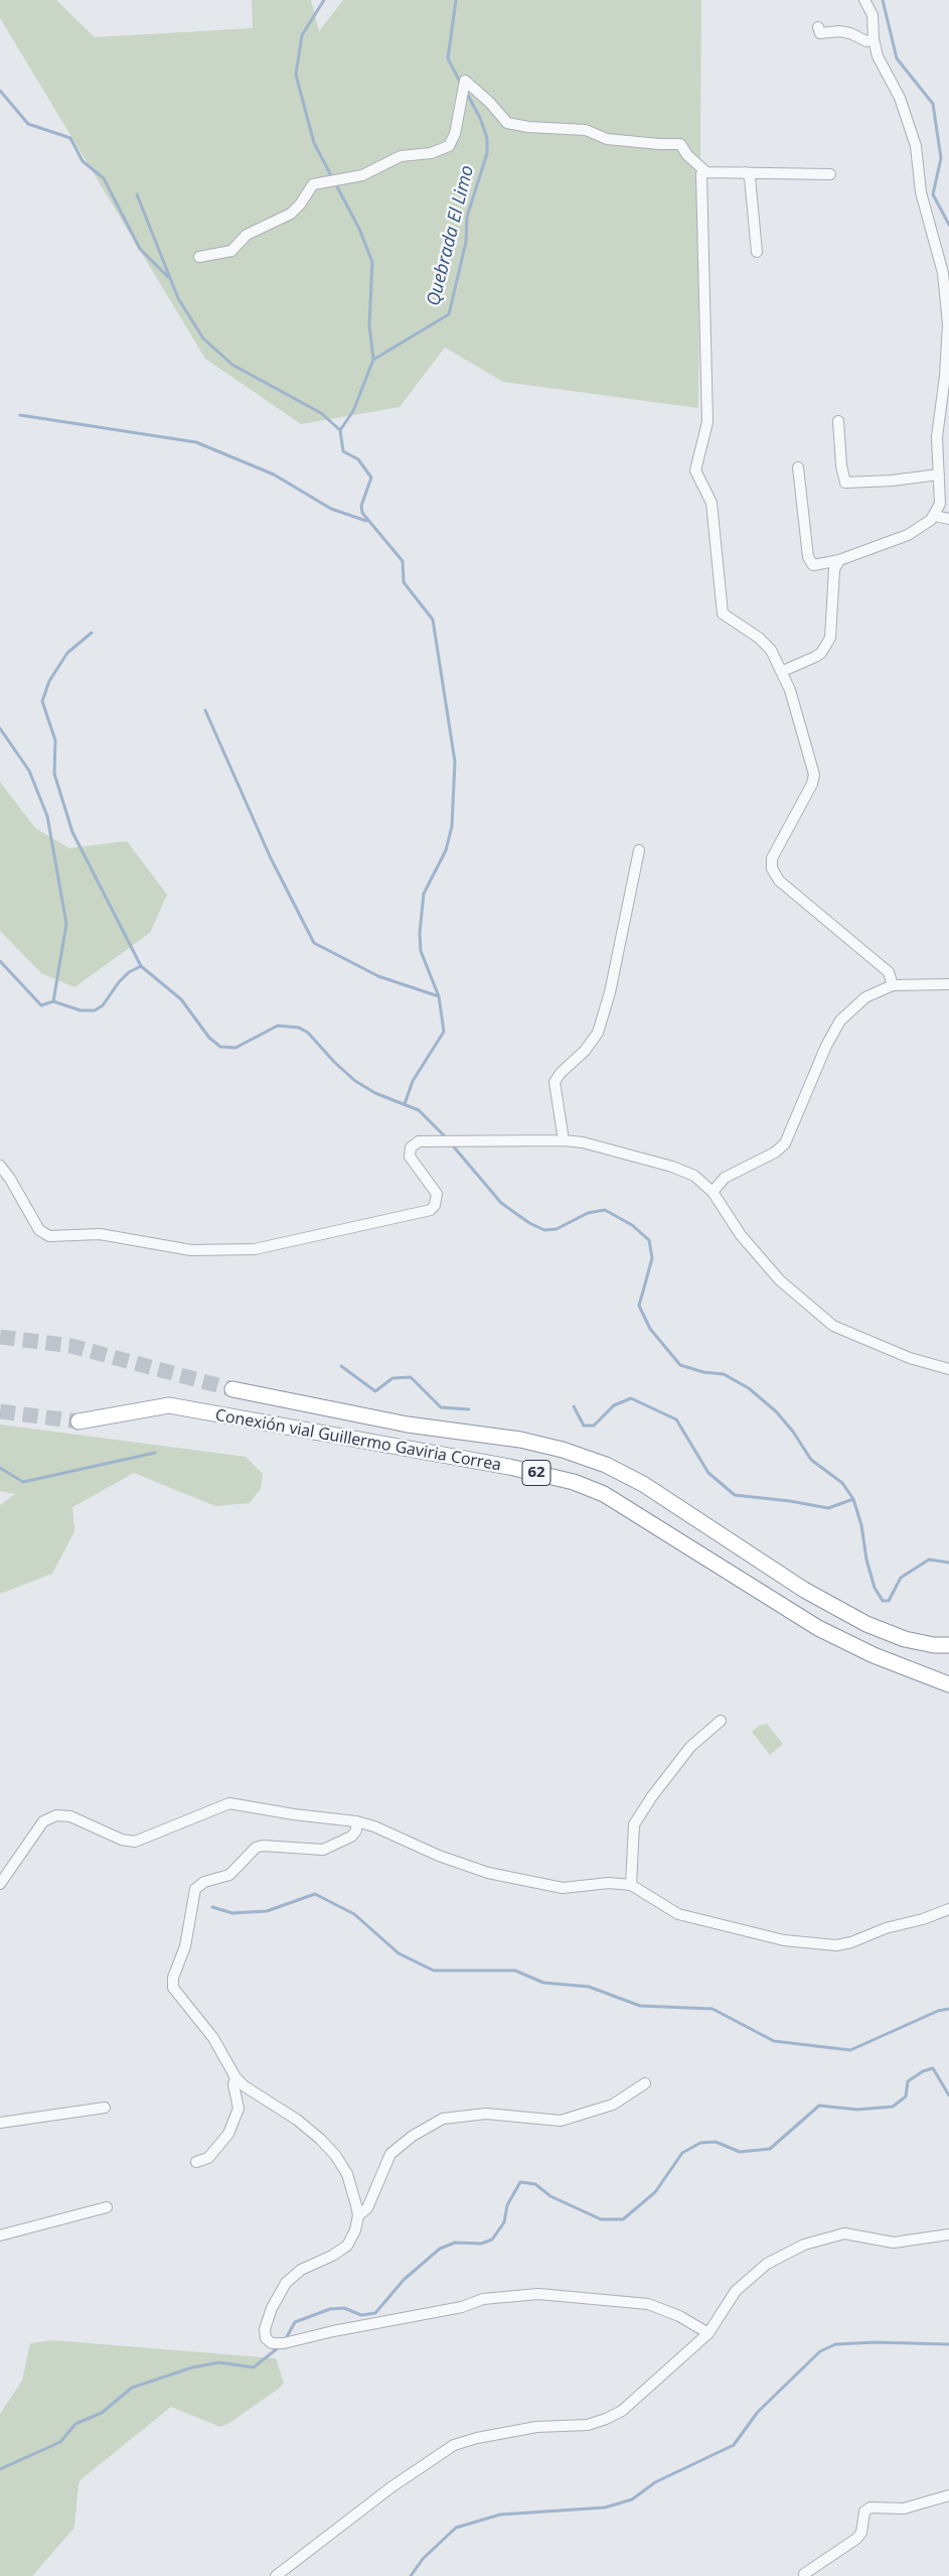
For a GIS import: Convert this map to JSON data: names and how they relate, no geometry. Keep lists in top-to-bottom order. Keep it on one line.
{"streets":{"highway":["Conexión vial Guillermo Gaviria Correa","62"]},"water":["Quebrada El Limo"]}
